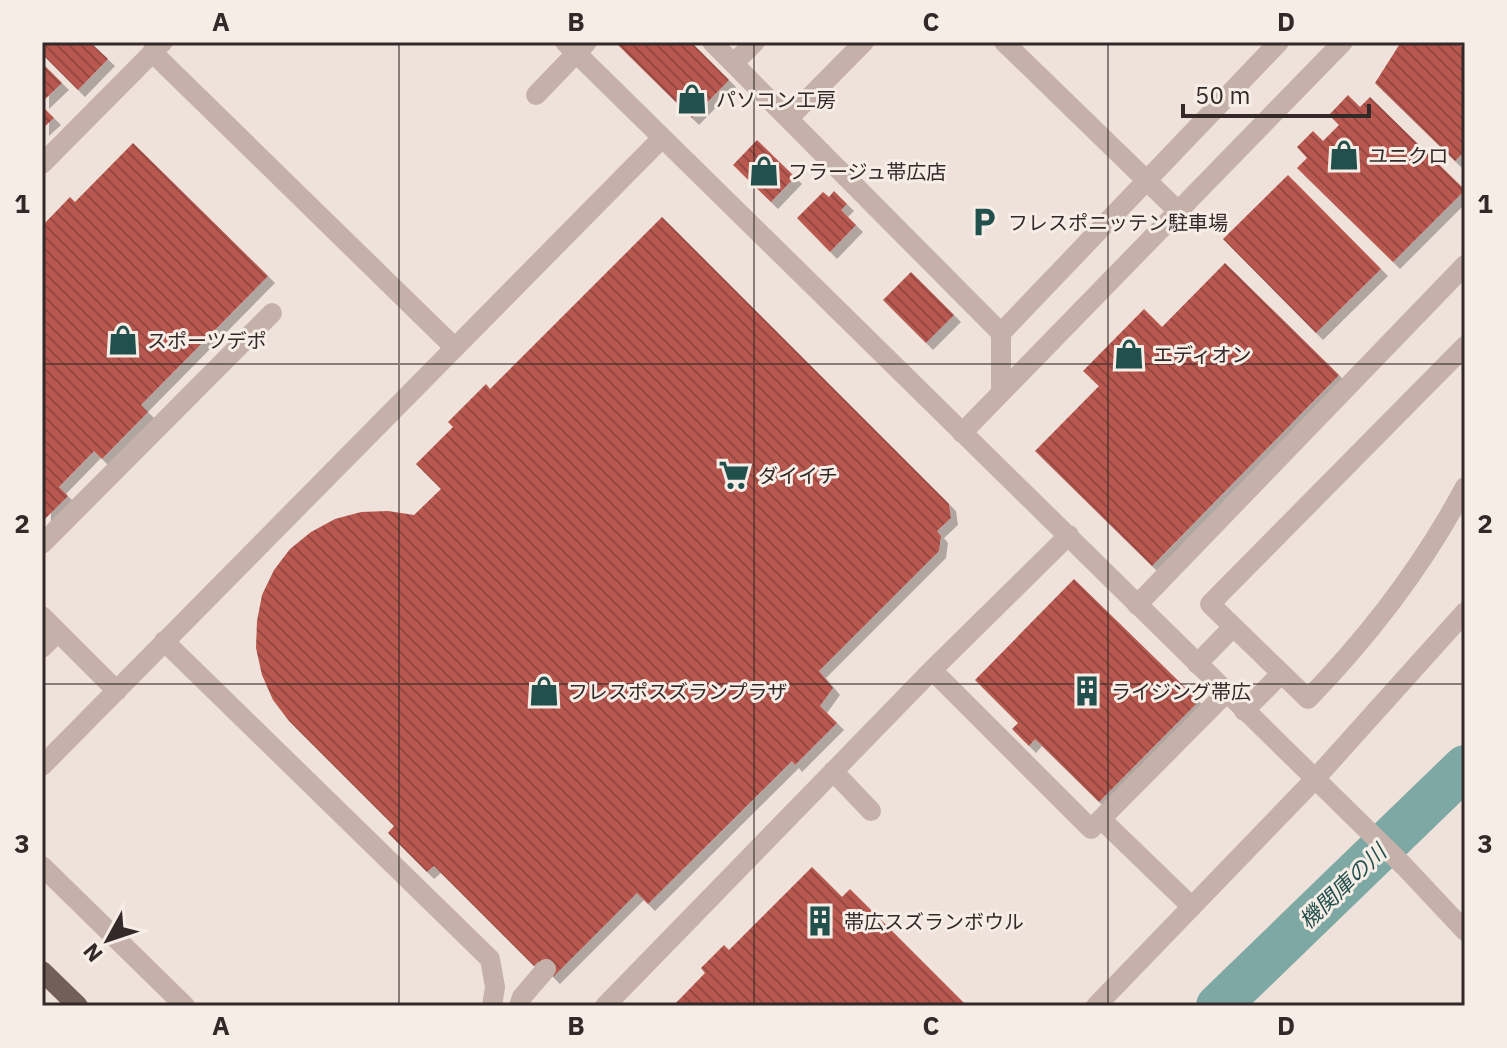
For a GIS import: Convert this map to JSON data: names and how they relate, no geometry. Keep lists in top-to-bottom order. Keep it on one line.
{"water":["機関庫の川"],"places":{"shop":["パソコン工房","ユニクロ","フラージュ帯広店","スポーツデポ","エディオン","フレスポスズランプラザ"],"parking":["フレスポニッテン駐車場"],"supermarket":["ダイイチ"],"building":["ライジング帯広","帯広スズランボウル"]},"scale_bar":"50 m","north":"bottom left","grid":{"columns":["A","B","C","D"],"rows":["1","2","3"]}}
